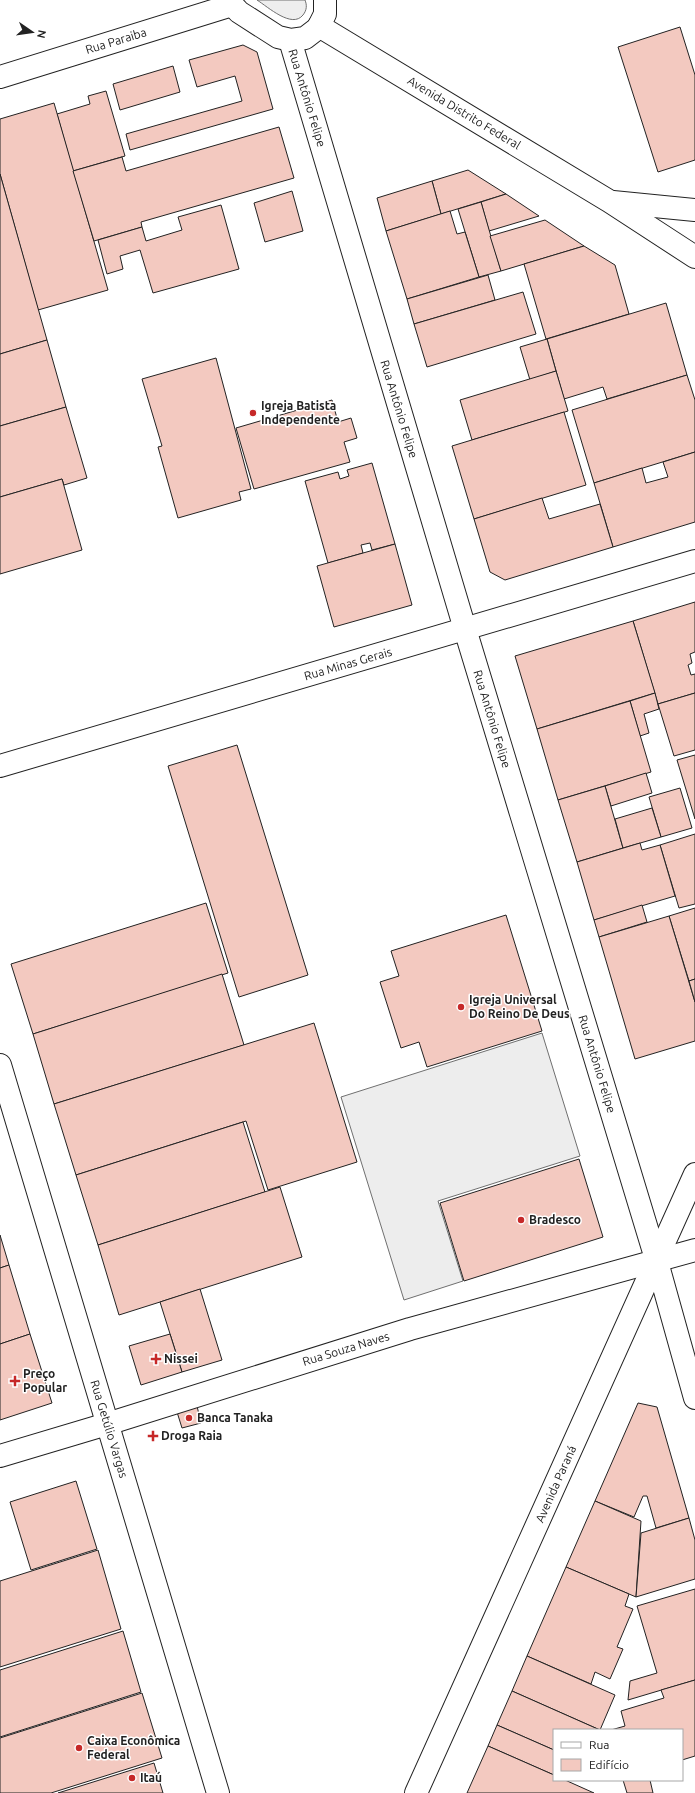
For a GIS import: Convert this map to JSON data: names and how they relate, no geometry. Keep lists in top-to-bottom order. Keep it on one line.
{"streets":{"street":["Rua Paraiba","Rua Antônio Felipe","Avenida Distrito Federal","Rua Minas Gerais","Rua Souza Naves","Rua Getúlio Vargas","Avenida Paraná"]},"crossings":[["Rua Antônio Felipe","Rua Minas Gerais"],["Rua Antônio Felipe","Rua Souza Naves"],["Rua Antônio Felipe","Avenida Paraná"],["Rua Souza Naves","Rua Getúlio Vargas"],["Rua Souza Naves","Avenida Paraná"]],"places":{"other":["Igreja Batista Independente","Igreja Universal Do Reino De Deus","Bradesco","Banca Tanaka","Caixa Econômica Federal","Itaú"],"health":["Nissei","Preço Popular","Droga Raia"]},"legend":["Rua","Edifício"],"north":"right"}
